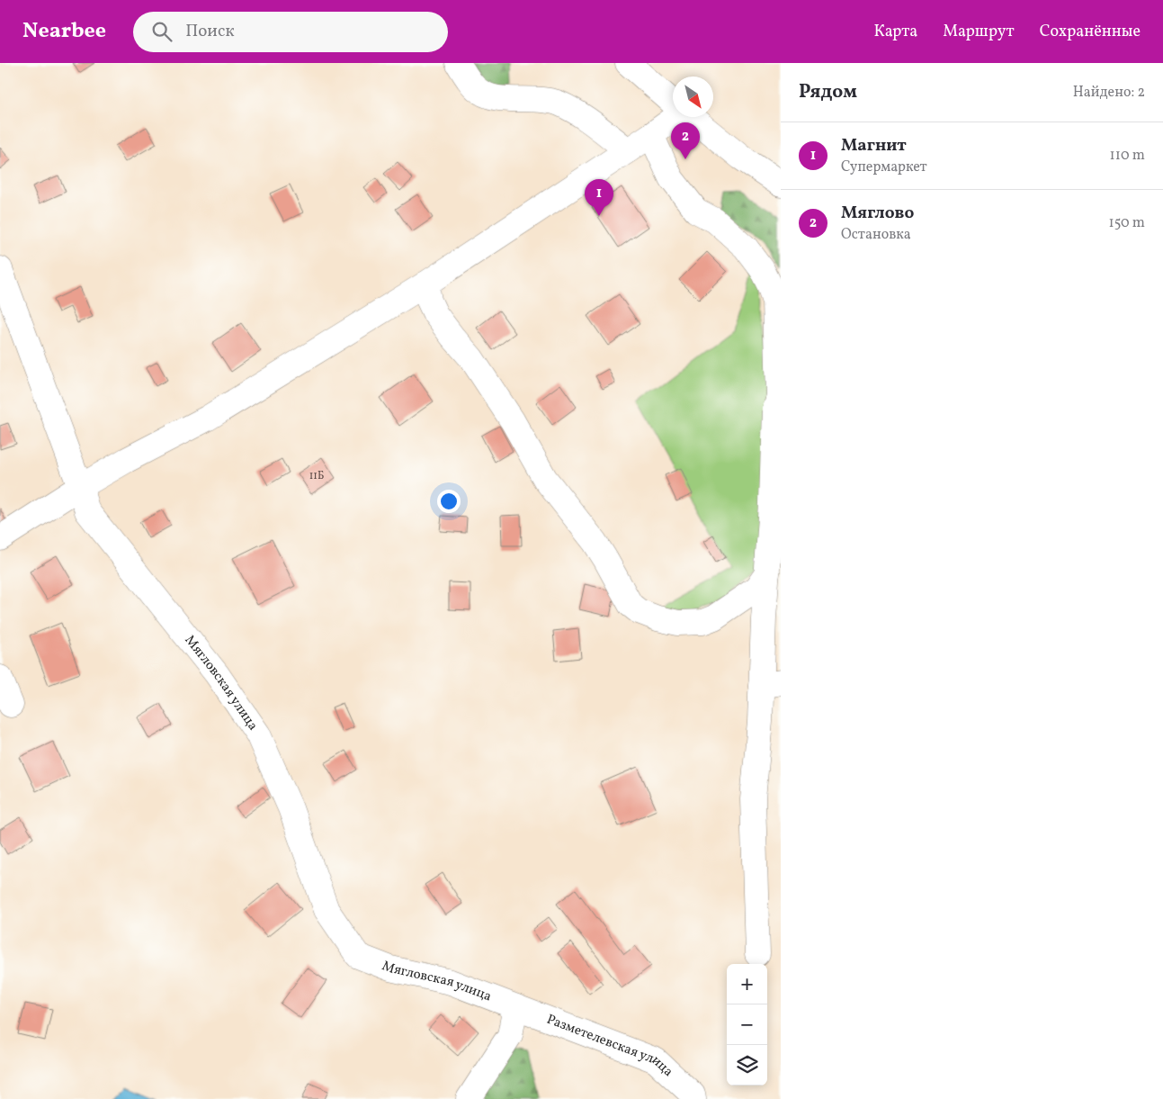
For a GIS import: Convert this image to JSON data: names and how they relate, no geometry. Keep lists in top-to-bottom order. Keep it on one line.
{"streets":{"street":["Мягловская улица","Разметелевская улица"]},"crossings":[["Мягловская улица","Разметелевская улица"]],"house_numbers":["11Б"],"north":"bottom right","page":{"header":"Nearbee","search":"Поиск","nav":["Карта","Маршрут","Сохранённые"],"heading":["Рядом","Найдено: 2"],"list":[{"mark":"1","name":"Магнит","note":"Супермаркет","value":"110 m"},{"mark":"2","name":"Мяглово","note":"Остановка","value":"150 m"}],"pins":["2","1"],"map_buttons":["+","−"]}}
